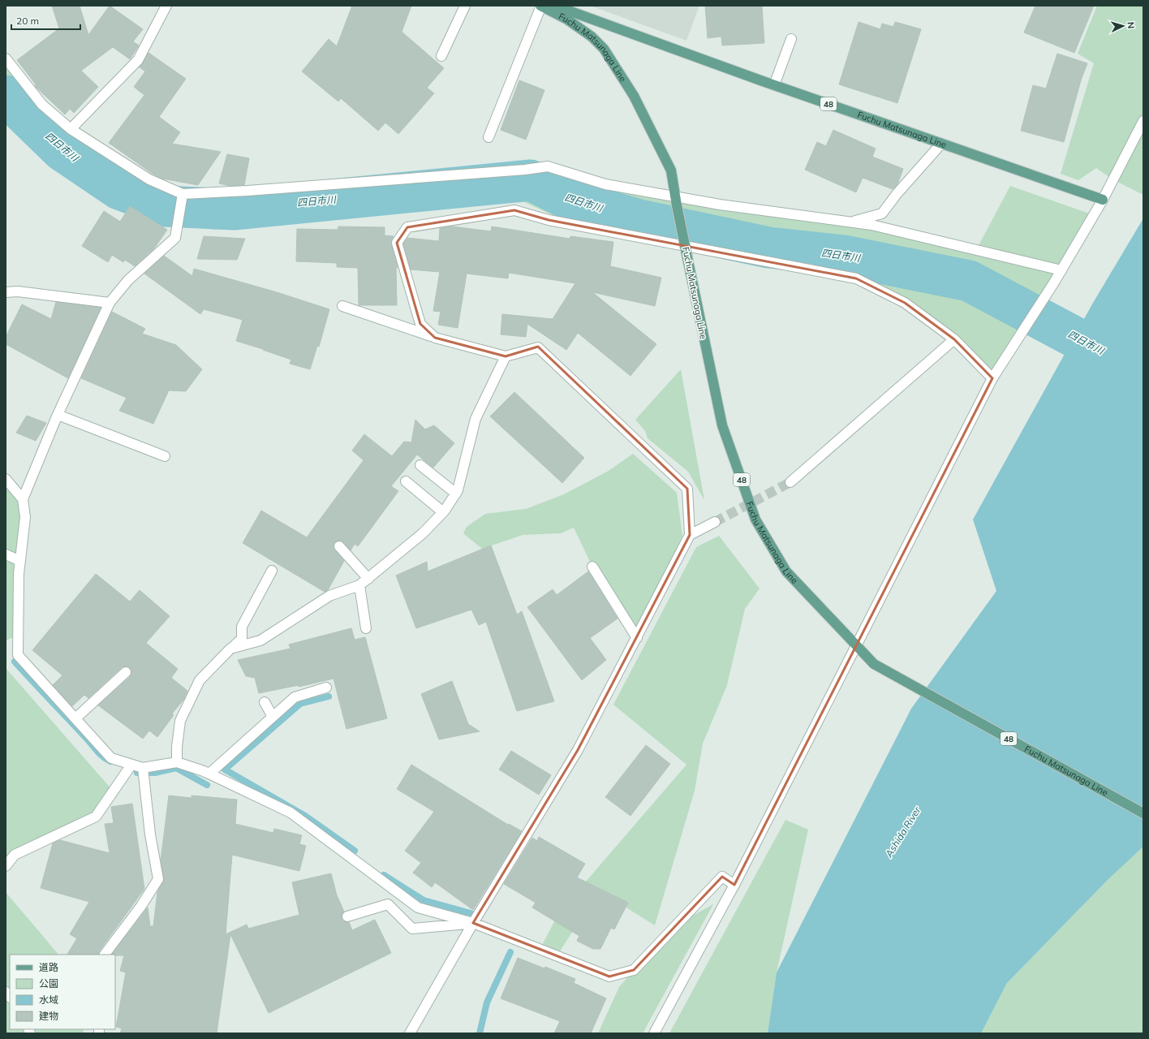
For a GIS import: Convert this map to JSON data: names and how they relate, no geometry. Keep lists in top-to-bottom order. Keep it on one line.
{"streets":{"main road":["Fuchu Matsunaga Line","48"]},"water":["四日市川","Ashida River"],"legend":["道路","公園","水域","建物"],"scale_bar":"20 m","north":"right"}
